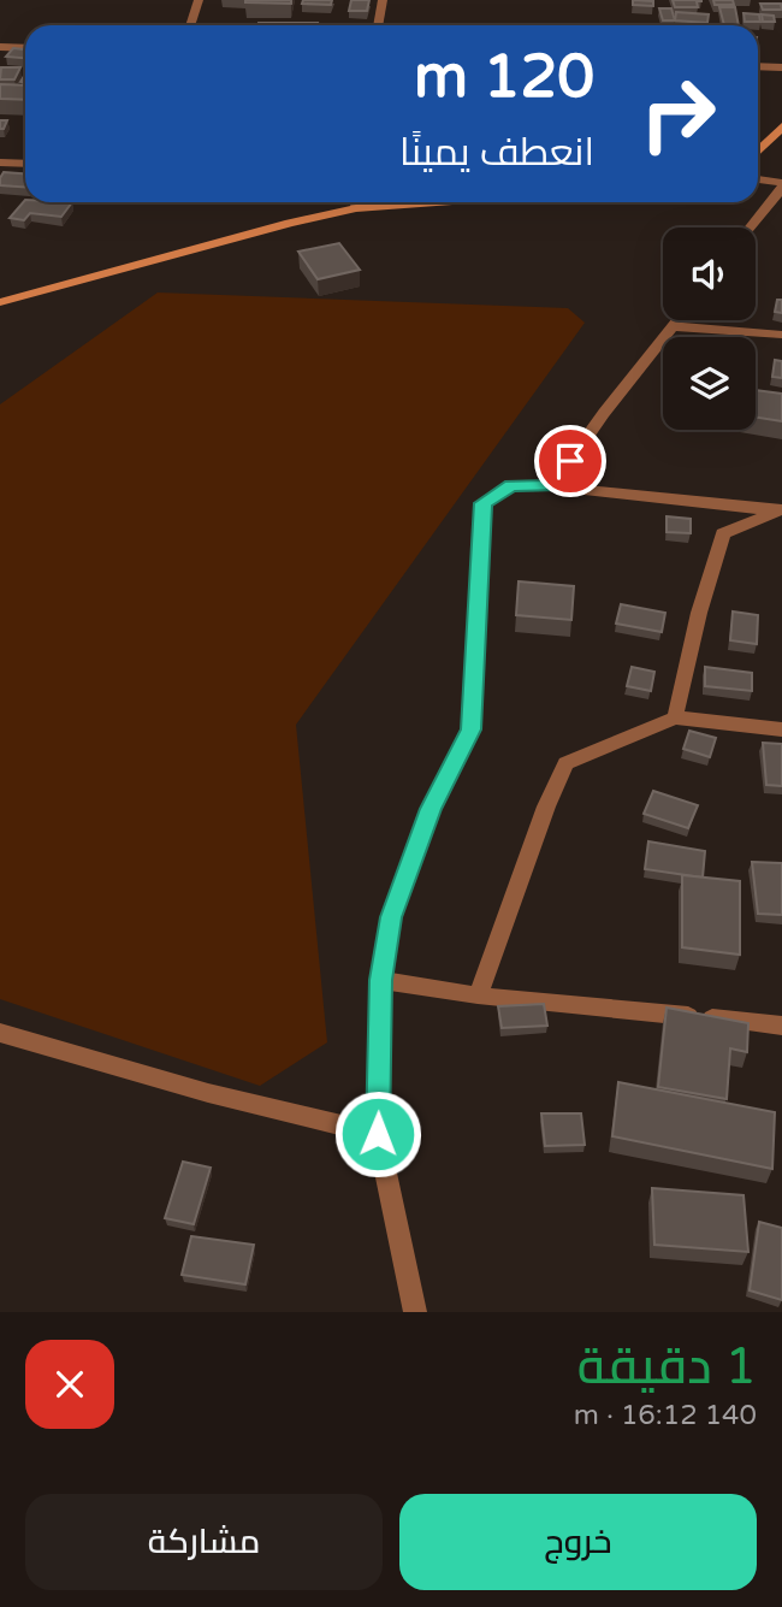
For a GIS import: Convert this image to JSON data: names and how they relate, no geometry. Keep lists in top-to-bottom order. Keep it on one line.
{"page":{"turn":["120 m","انعطف يمينًا"],"heading":["1 دقيقة","140 m · 16:12"],"buttons":["خروج","مشاركة"]}}
